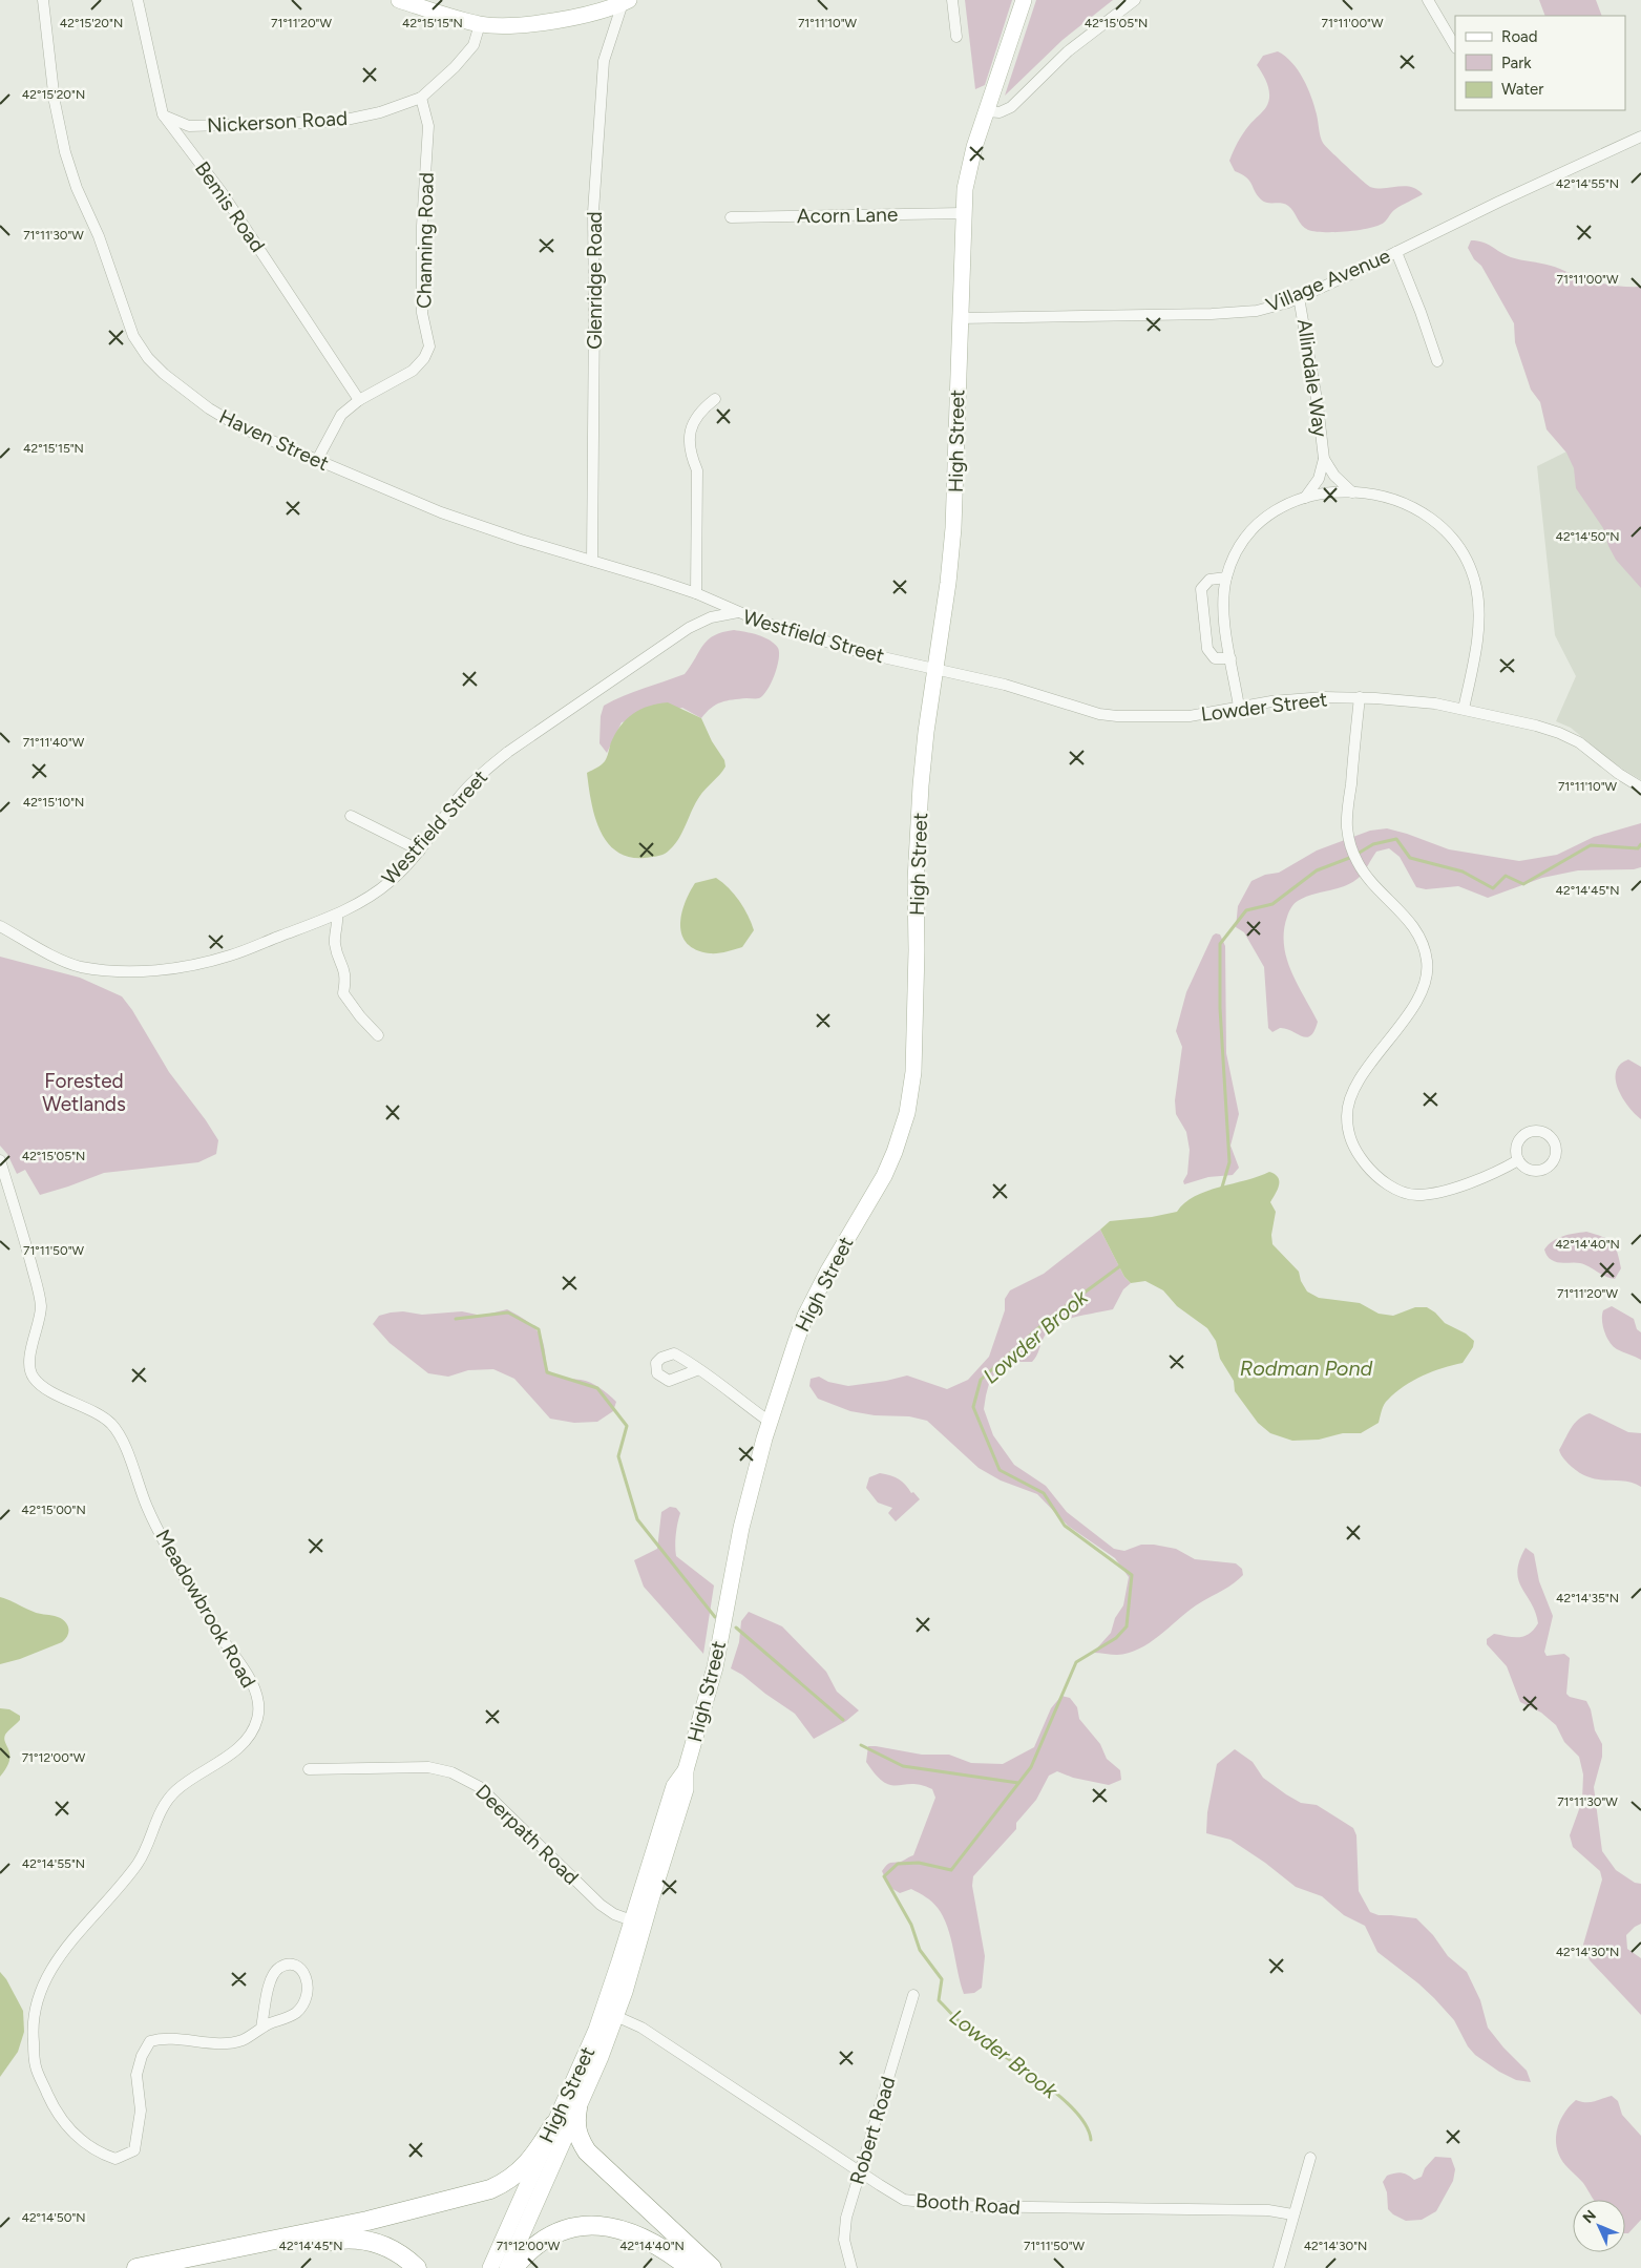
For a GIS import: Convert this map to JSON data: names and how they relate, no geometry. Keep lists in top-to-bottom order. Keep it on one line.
{"streets":{"main road":["High Street"],"street":["Nickerson Road","Bemis Road","Acorn Lane","Channing Road","Glenridge Road","Village Avenue","Allindale Way","Haven Street","Westfield Street","Lowder Street","Meadowbrook Road","Deerpath Road","Robert Road","Booth Road"]},"crossings":[["Nickerson Road","Bemis Road"],["Nickerson Road","Channing Road"],["Bemis Road","Channing Road"],["Acorn Lane","High Street"],["Channing Road","Haven Street"],["Glenridge Road","Haven Street"],["Village Avenue","Allindale Way"],["Village Avenue","High Street"],["Haven Street","Westfield Street"],["High Street","Westfield Street"],["High Street","Lowder Street"],["High Street","Deerpath Road"],["High Street","Booth Road"],["Westfield Street","Lowder Street"],["Robert Road","Booth Road"]],"water":["Lowder Brook","Rodman Pond"],"parks":["Forested Wetlands"],"legend":["Road","Park","Water"],"north":"top left","coordinates":["71°11'20\"W","71°11'10\"W","71°11'00\"W","42°15'20\"N","42°15'15\"N","42°15'05\"N","42°14'55\"N","71°11'30\"W","42°14'50\"N","71°11'40\"W","42°15'10\"N","42°14'45\"N","42°14'40\"N","71°11'50\"W","42°15'00\"N","42°14'35\"N","71°12'00\"W","42°14'30\"N"]}
